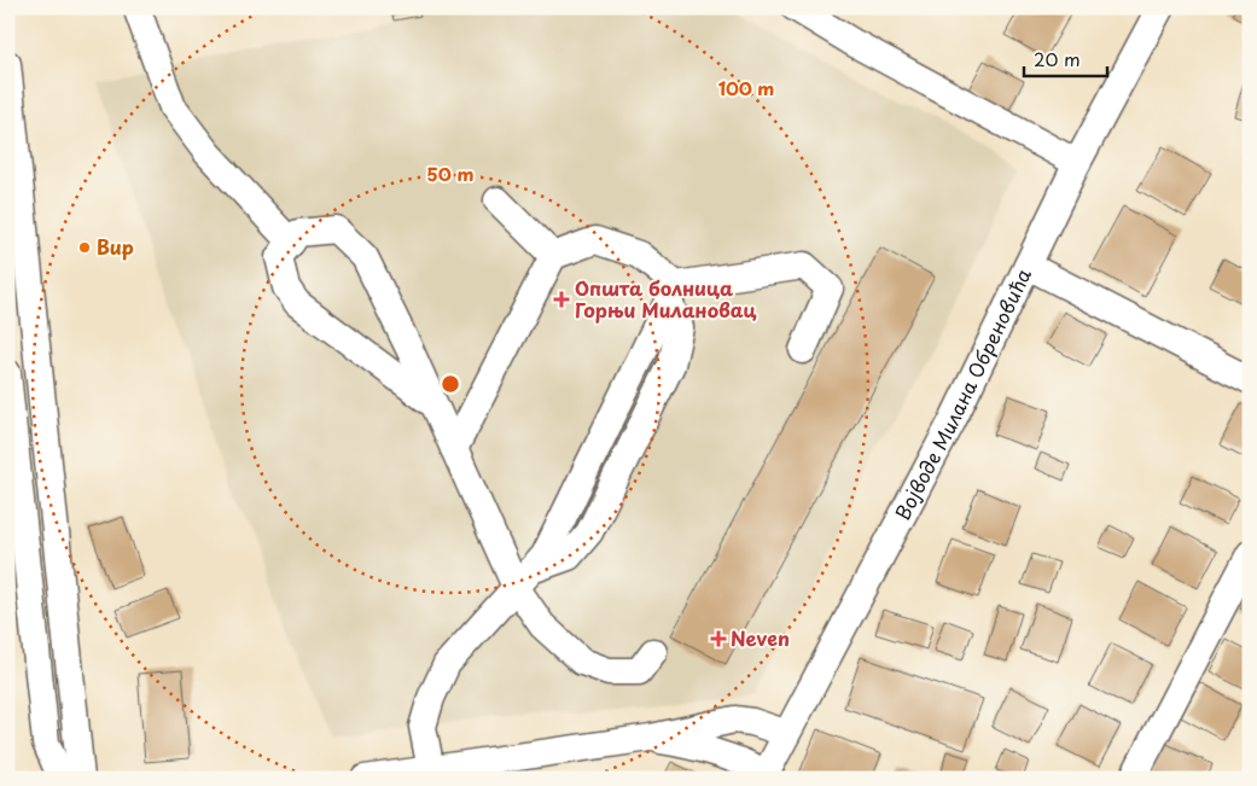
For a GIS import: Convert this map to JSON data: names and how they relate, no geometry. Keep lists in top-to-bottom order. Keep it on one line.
{"streets":{"street":["Војводе Милана Обреновића"]},"places":{"other":["Вир"],"health":["Општа болница Горњи Милановац","Neven"]},"scale_bar":"20 m","rings":["100 m","50 m"]}
